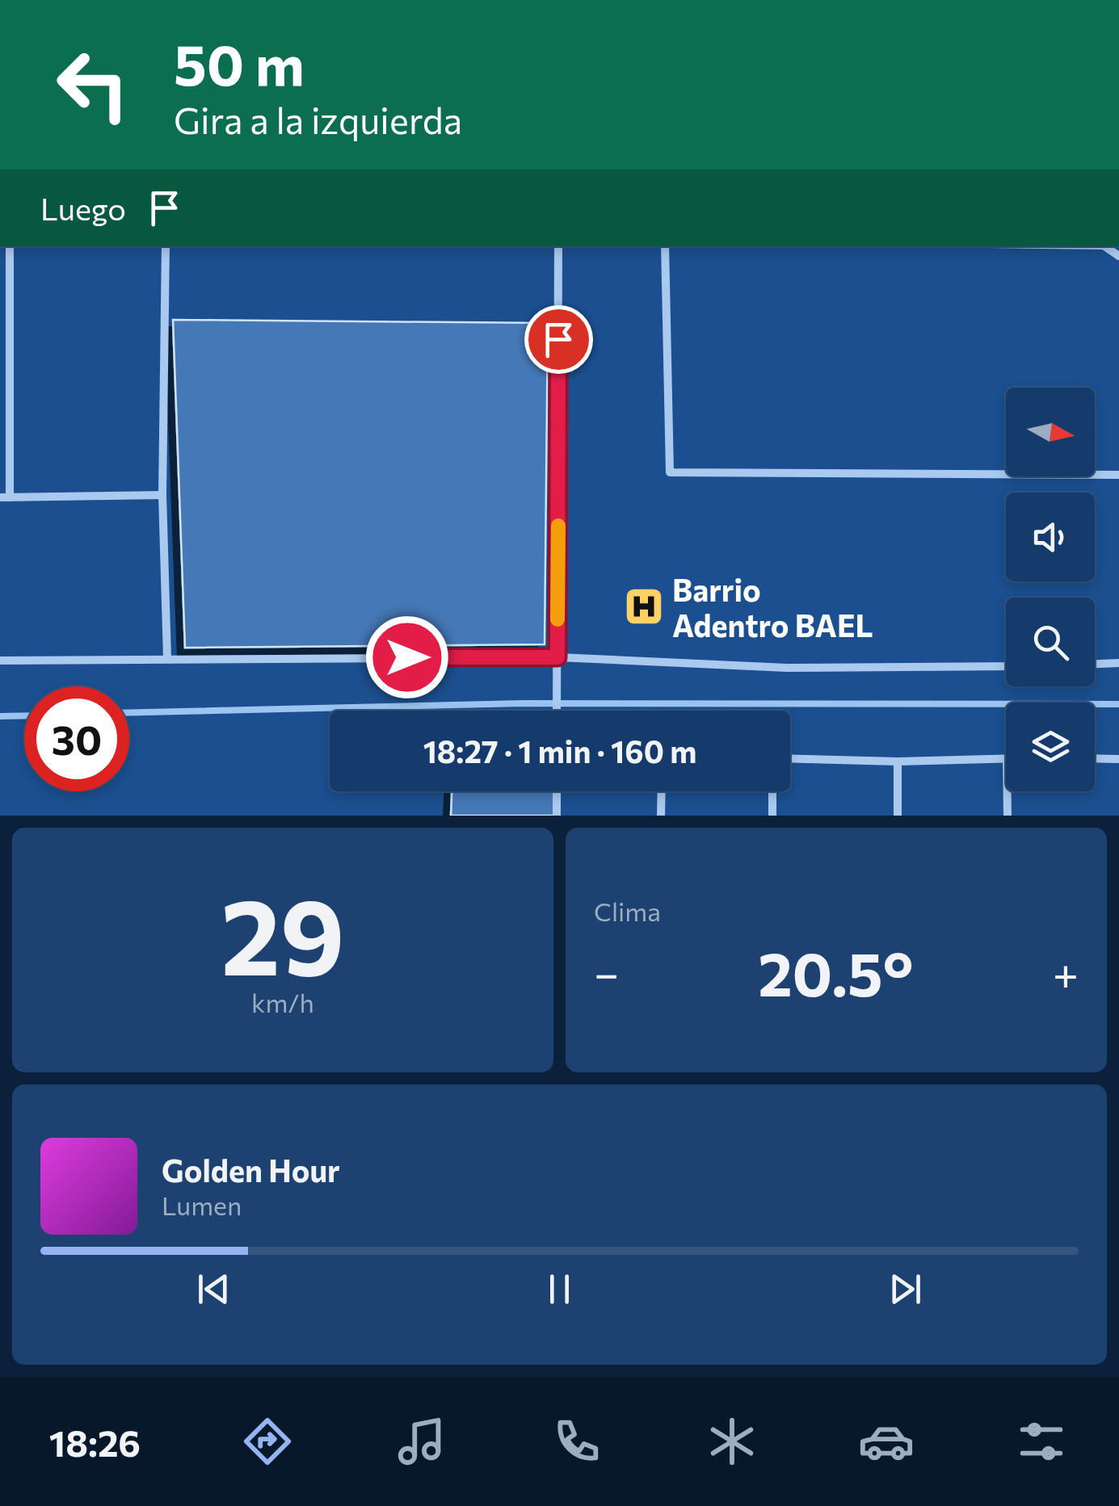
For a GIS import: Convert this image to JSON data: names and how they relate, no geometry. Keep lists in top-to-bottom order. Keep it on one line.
{"places":{"hospital":["Barrio Adentro BAEL"]},"north":"right","page":{"turn":["50 m","Gira a la izquierda"],"then":"Luego","limit":"30","trip":"18:27 · 1 min · 160 m","tile":[["29","km/h"],"Clima"],"heat":["−","20.5°","+"],"song":["Golden Hour","Lumen"],"tabs":"18:26"}}
